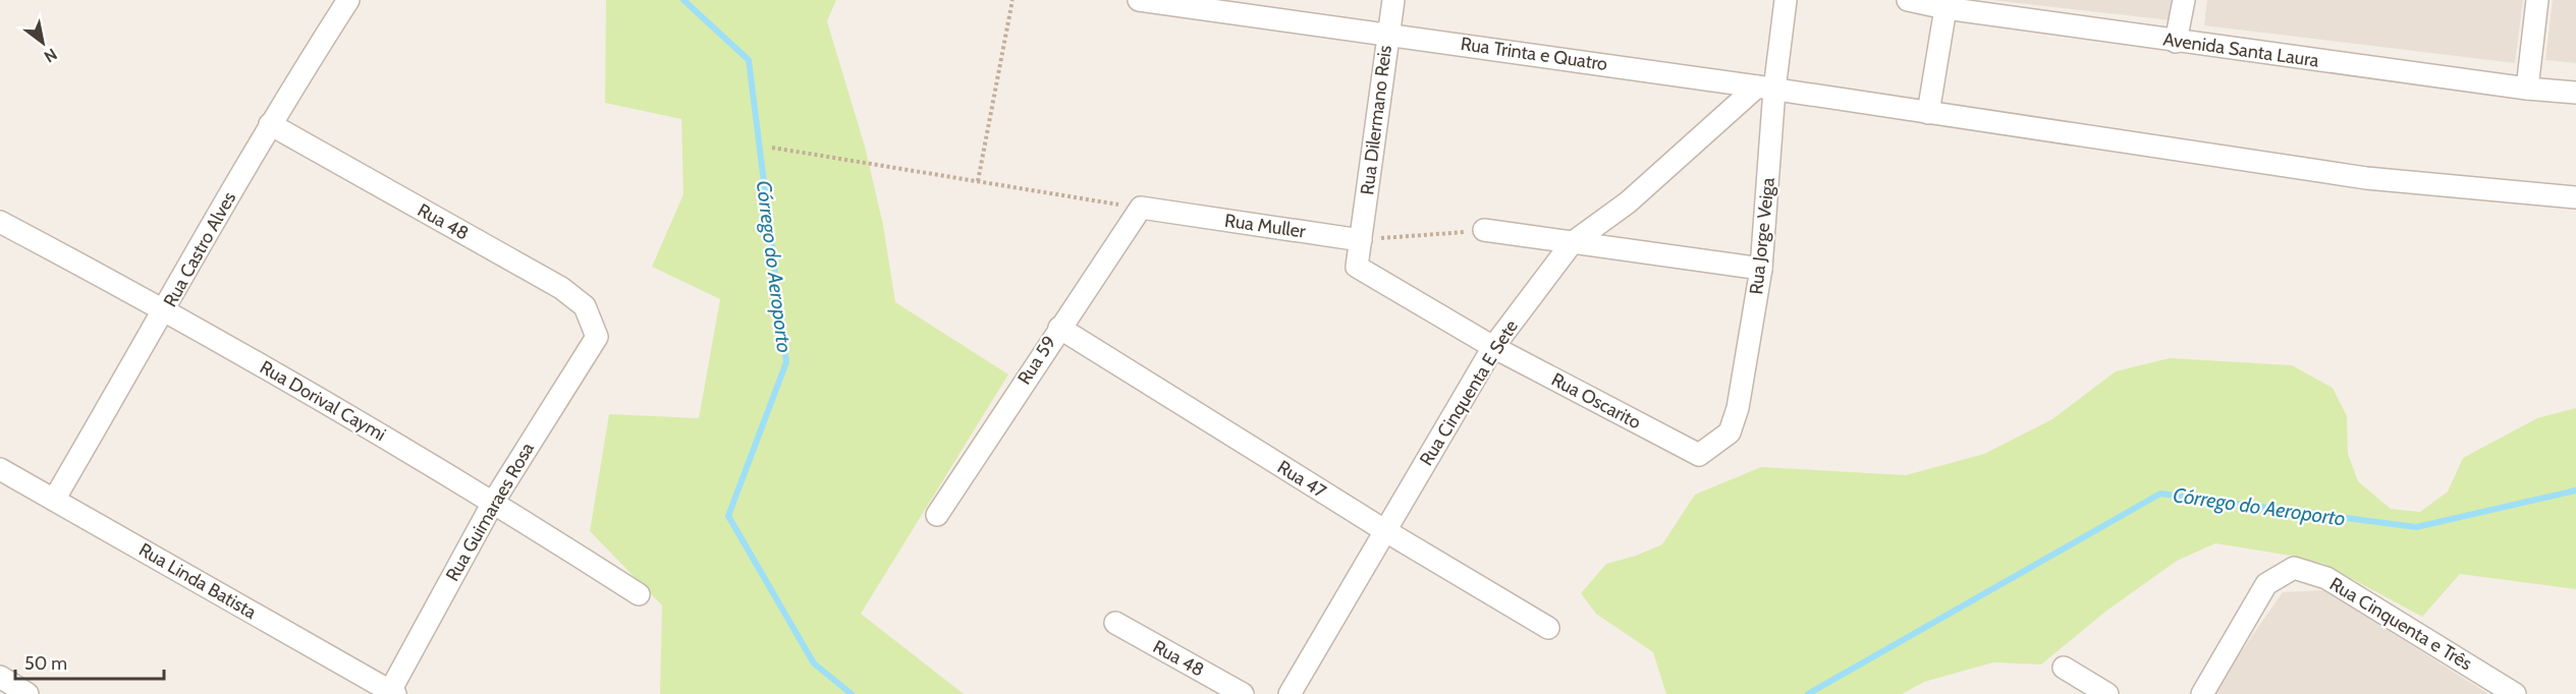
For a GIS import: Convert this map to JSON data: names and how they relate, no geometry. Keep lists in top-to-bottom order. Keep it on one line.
{"streets":{"street":["Avenida Santa Laura","Rua Trinta e Quatro","Rua Dilermano Reis","Rua 48","Rua Muller","Rua Jorge Veiga","Rua Castro Alves","Rua 59","Rua Cinquenta E Sete","Rua Dorival Caymi","Rua Oscarito","Rua 47","Rua Guimaraes Rosa","Rua Linda Batista","Rua Cinquenta e Três"]},"crossings":[["Rua Trinta e Quatro","Rua Dilermano Reis"],["Rua Trinta e Quatro","Rua Jorge Veiga"],["Rua Trinta e Quatro","Rua Cinquenta E Sete"],["Rua Dilermano Reis","Rua Muller"],["Rua Dilermano Reis","Rua Cinquenta E Sete"],["Rua Dilermano Reis","Rua Oscarito"],["Rua 48","Rua Castro Alves"],["Rua 48","Rua Guimaraes Rosa"],["Rua Muller","Rua 59"],["Rua Jorge Veiga","Rua Cinquenta E Sete"],["Rua Jorge Veiga","Rua Oscarito"],["Rua Castro Alves","Rua Dorival Caymi"],["Rua Castro Alves","Rua Linda Batista"],["Rua 59","Rua 47"],["Rua Cinquenta E Sete","Rua Oscarito"],["Rua Cinquenta E Sete","Rua 47"],["Rua Dorival Caymi","Rua Guimaraes Rosa"],["Rua Guimaraes Rosa","Rua Linda Batista"]],"water":["Córrego do Aeroporto"],"scale_bar":"50 m","north":"bottom right"}
